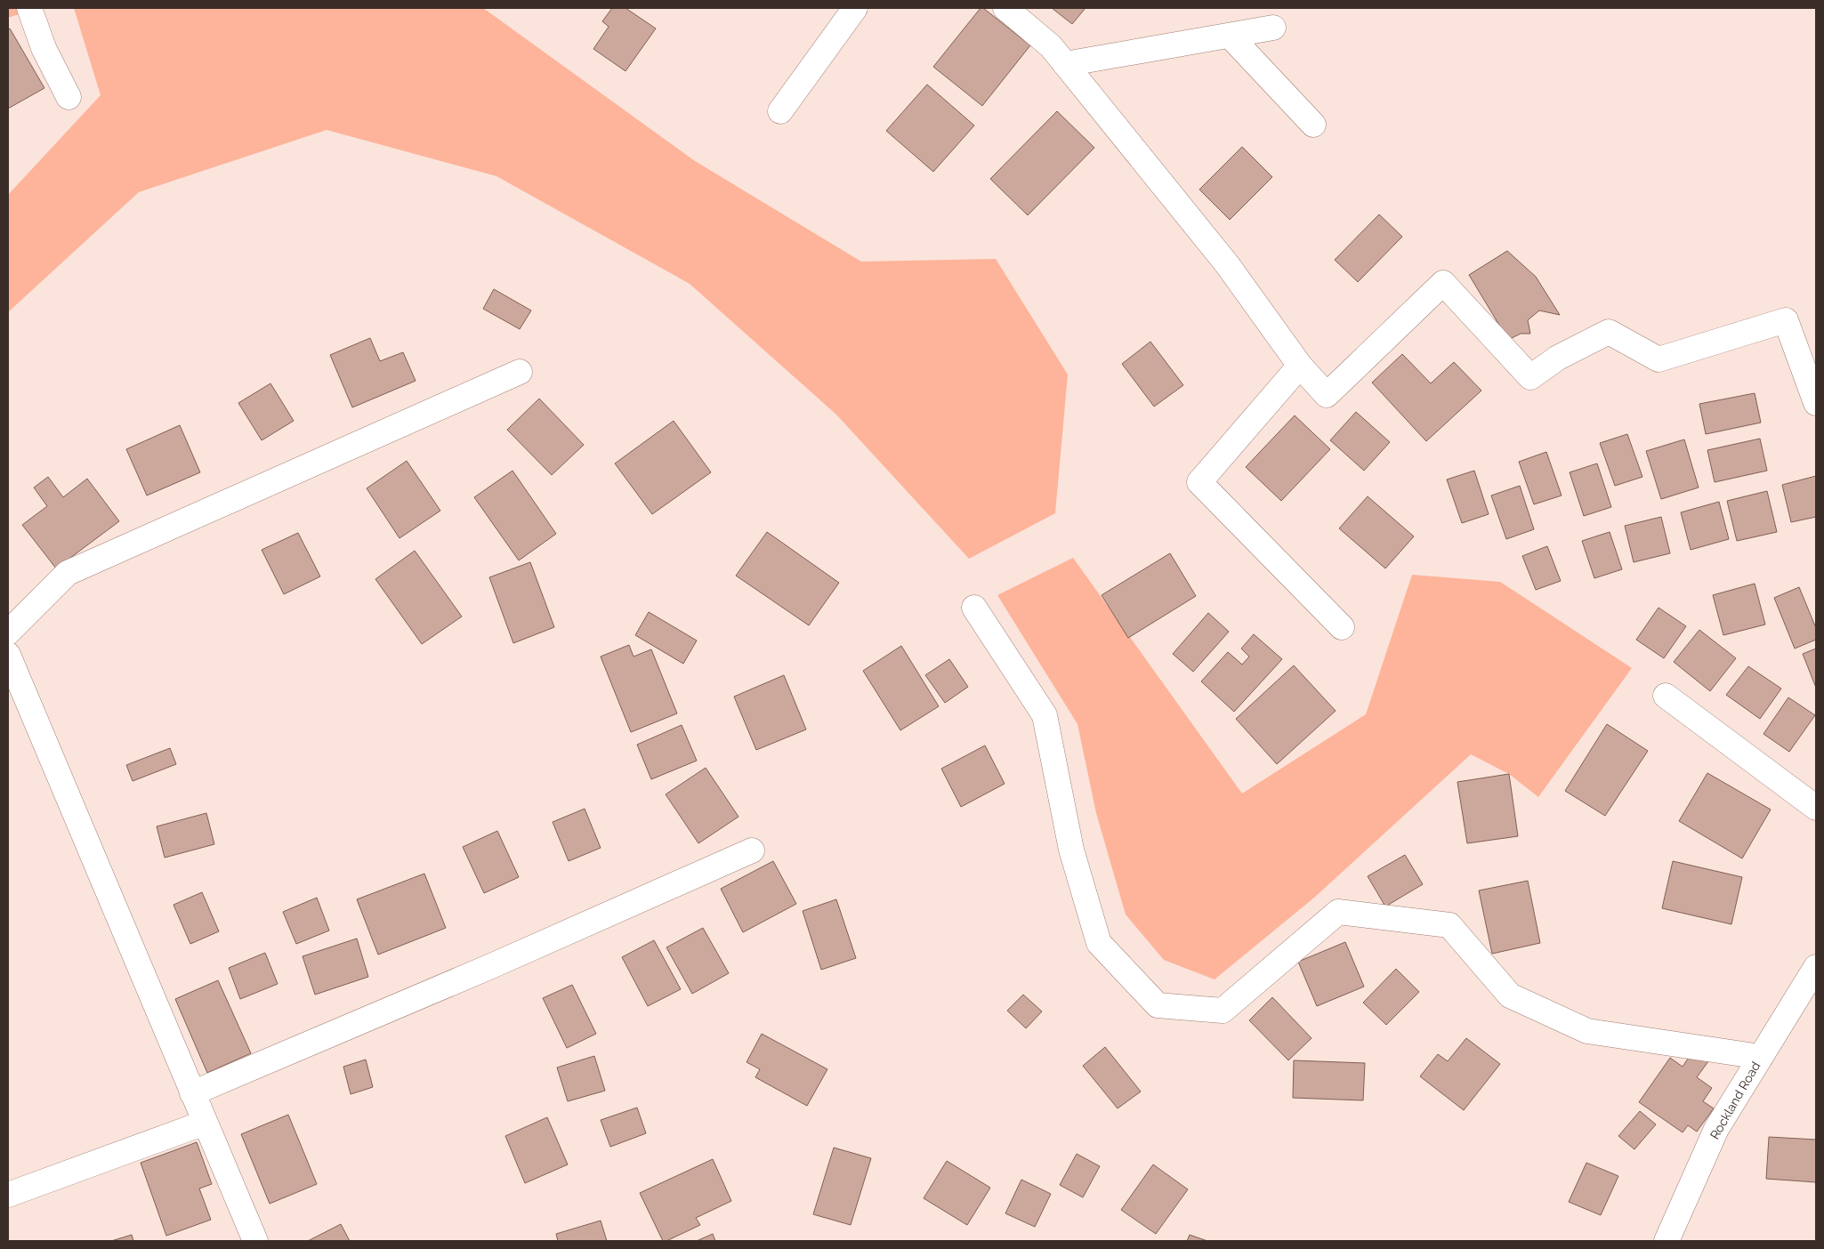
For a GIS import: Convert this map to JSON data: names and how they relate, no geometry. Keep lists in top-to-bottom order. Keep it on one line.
{"streets":{"street":["Rockland Road"]}}
